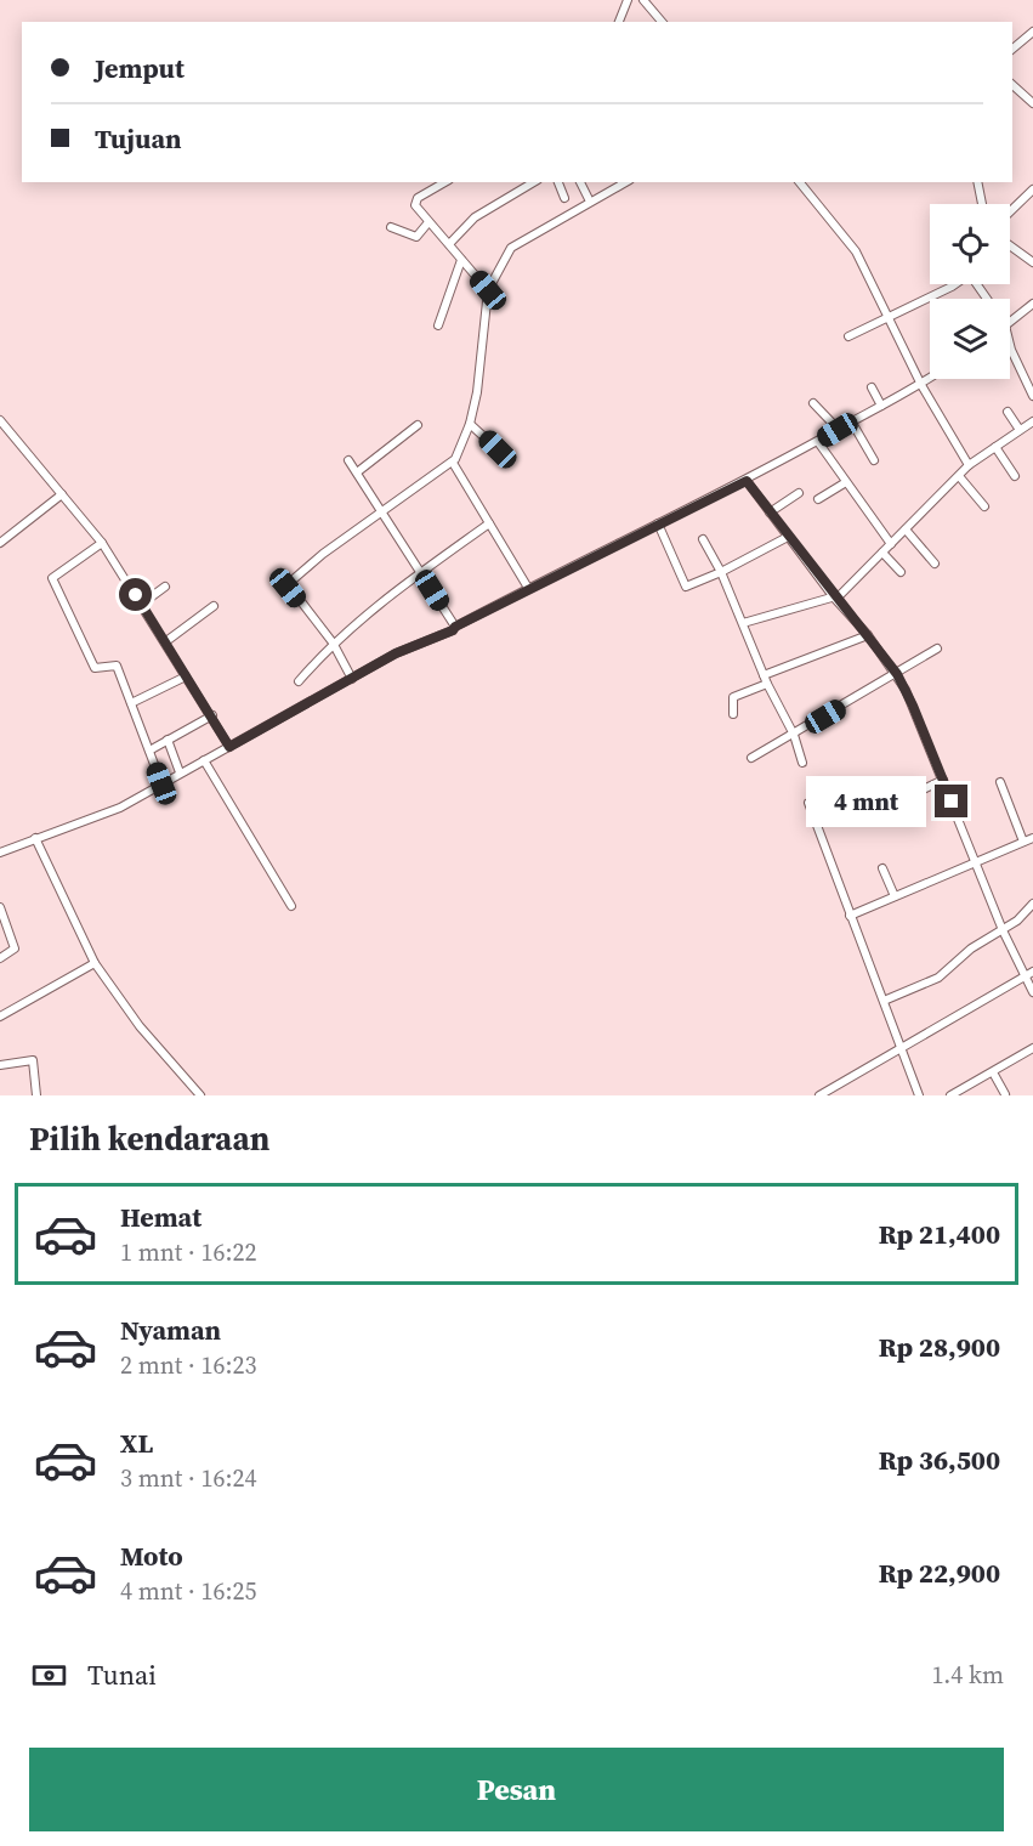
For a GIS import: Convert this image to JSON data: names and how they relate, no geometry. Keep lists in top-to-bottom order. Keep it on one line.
{"page":{"banner":["Jemput","Tujuan"],"bubble":"4 mnt","heading":"Pilih kendaraan","list":[{"name":"Hemat","note":"1 mnt · 16:22","value":"Rp 21,400"},{"name":"Nyaman","note":"2 mnt · 16:23","value":"Rp 28,900"},{"name":"XL","note":"3 mnt · 16:24","value":"Rp 36,500"},{"name":"Moto","note":"4 mnt · 16:25","value":"Rp 22,900"}],"pay":["Tunai","1.4 km"],"buttons":"Pesan"}}
